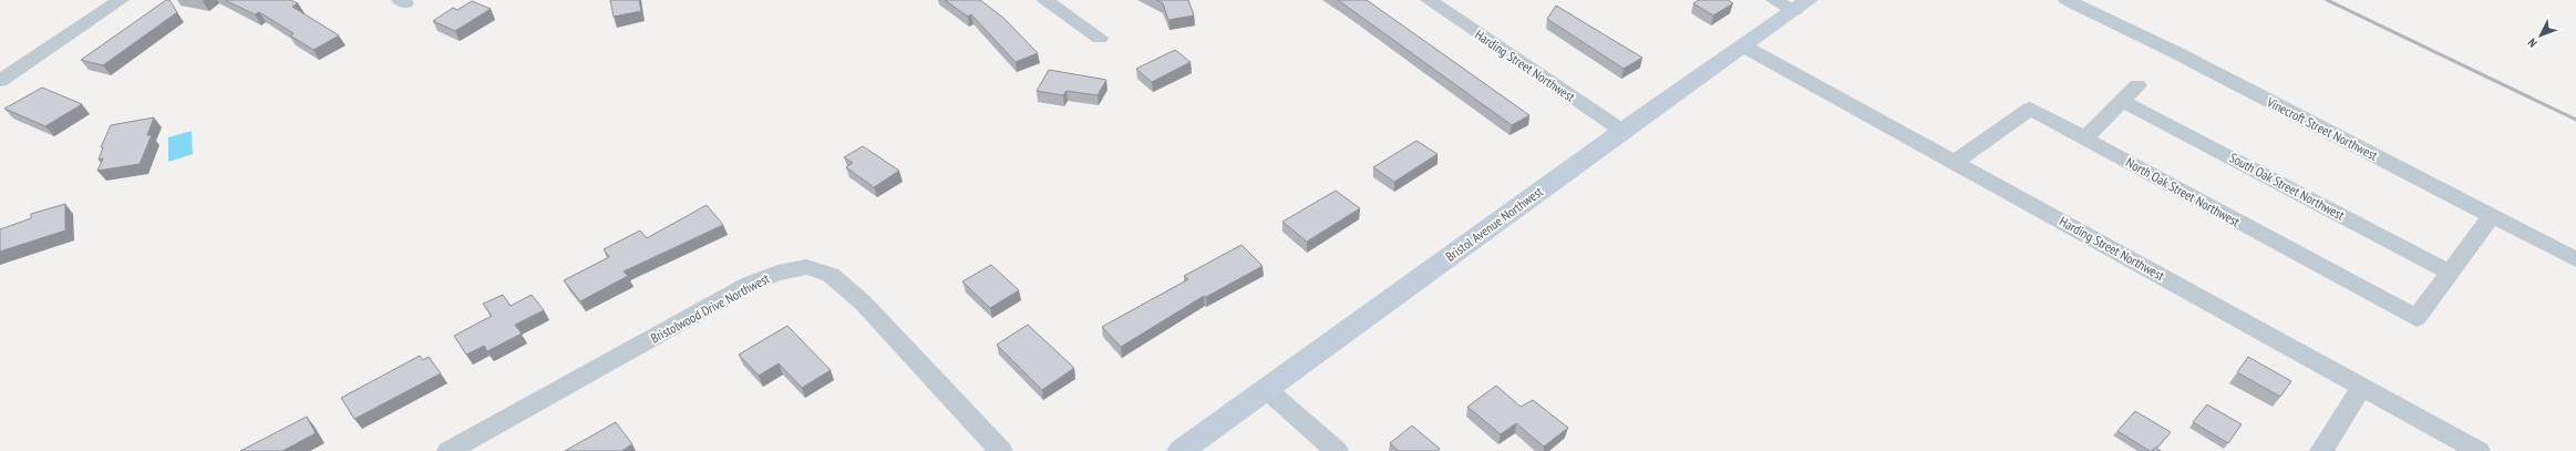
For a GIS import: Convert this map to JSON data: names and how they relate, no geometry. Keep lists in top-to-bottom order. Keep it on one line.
{"streets":{"street":["Harding Street Northwest","Vinecroft Street Northwest","South Oak Street Northwest","North Oak Street Northwest","Bristol Avenue Northwest","Bristolwood Drive Northwest"]},"crossings":[["Harding Street Northwest","North Oak Street Northwest"],["Harding Street Northwest","Bristol Avenue Northwest"],["South Oak Street Northwest","North Oak Street Northwest"]],"north":"bottom left"}
